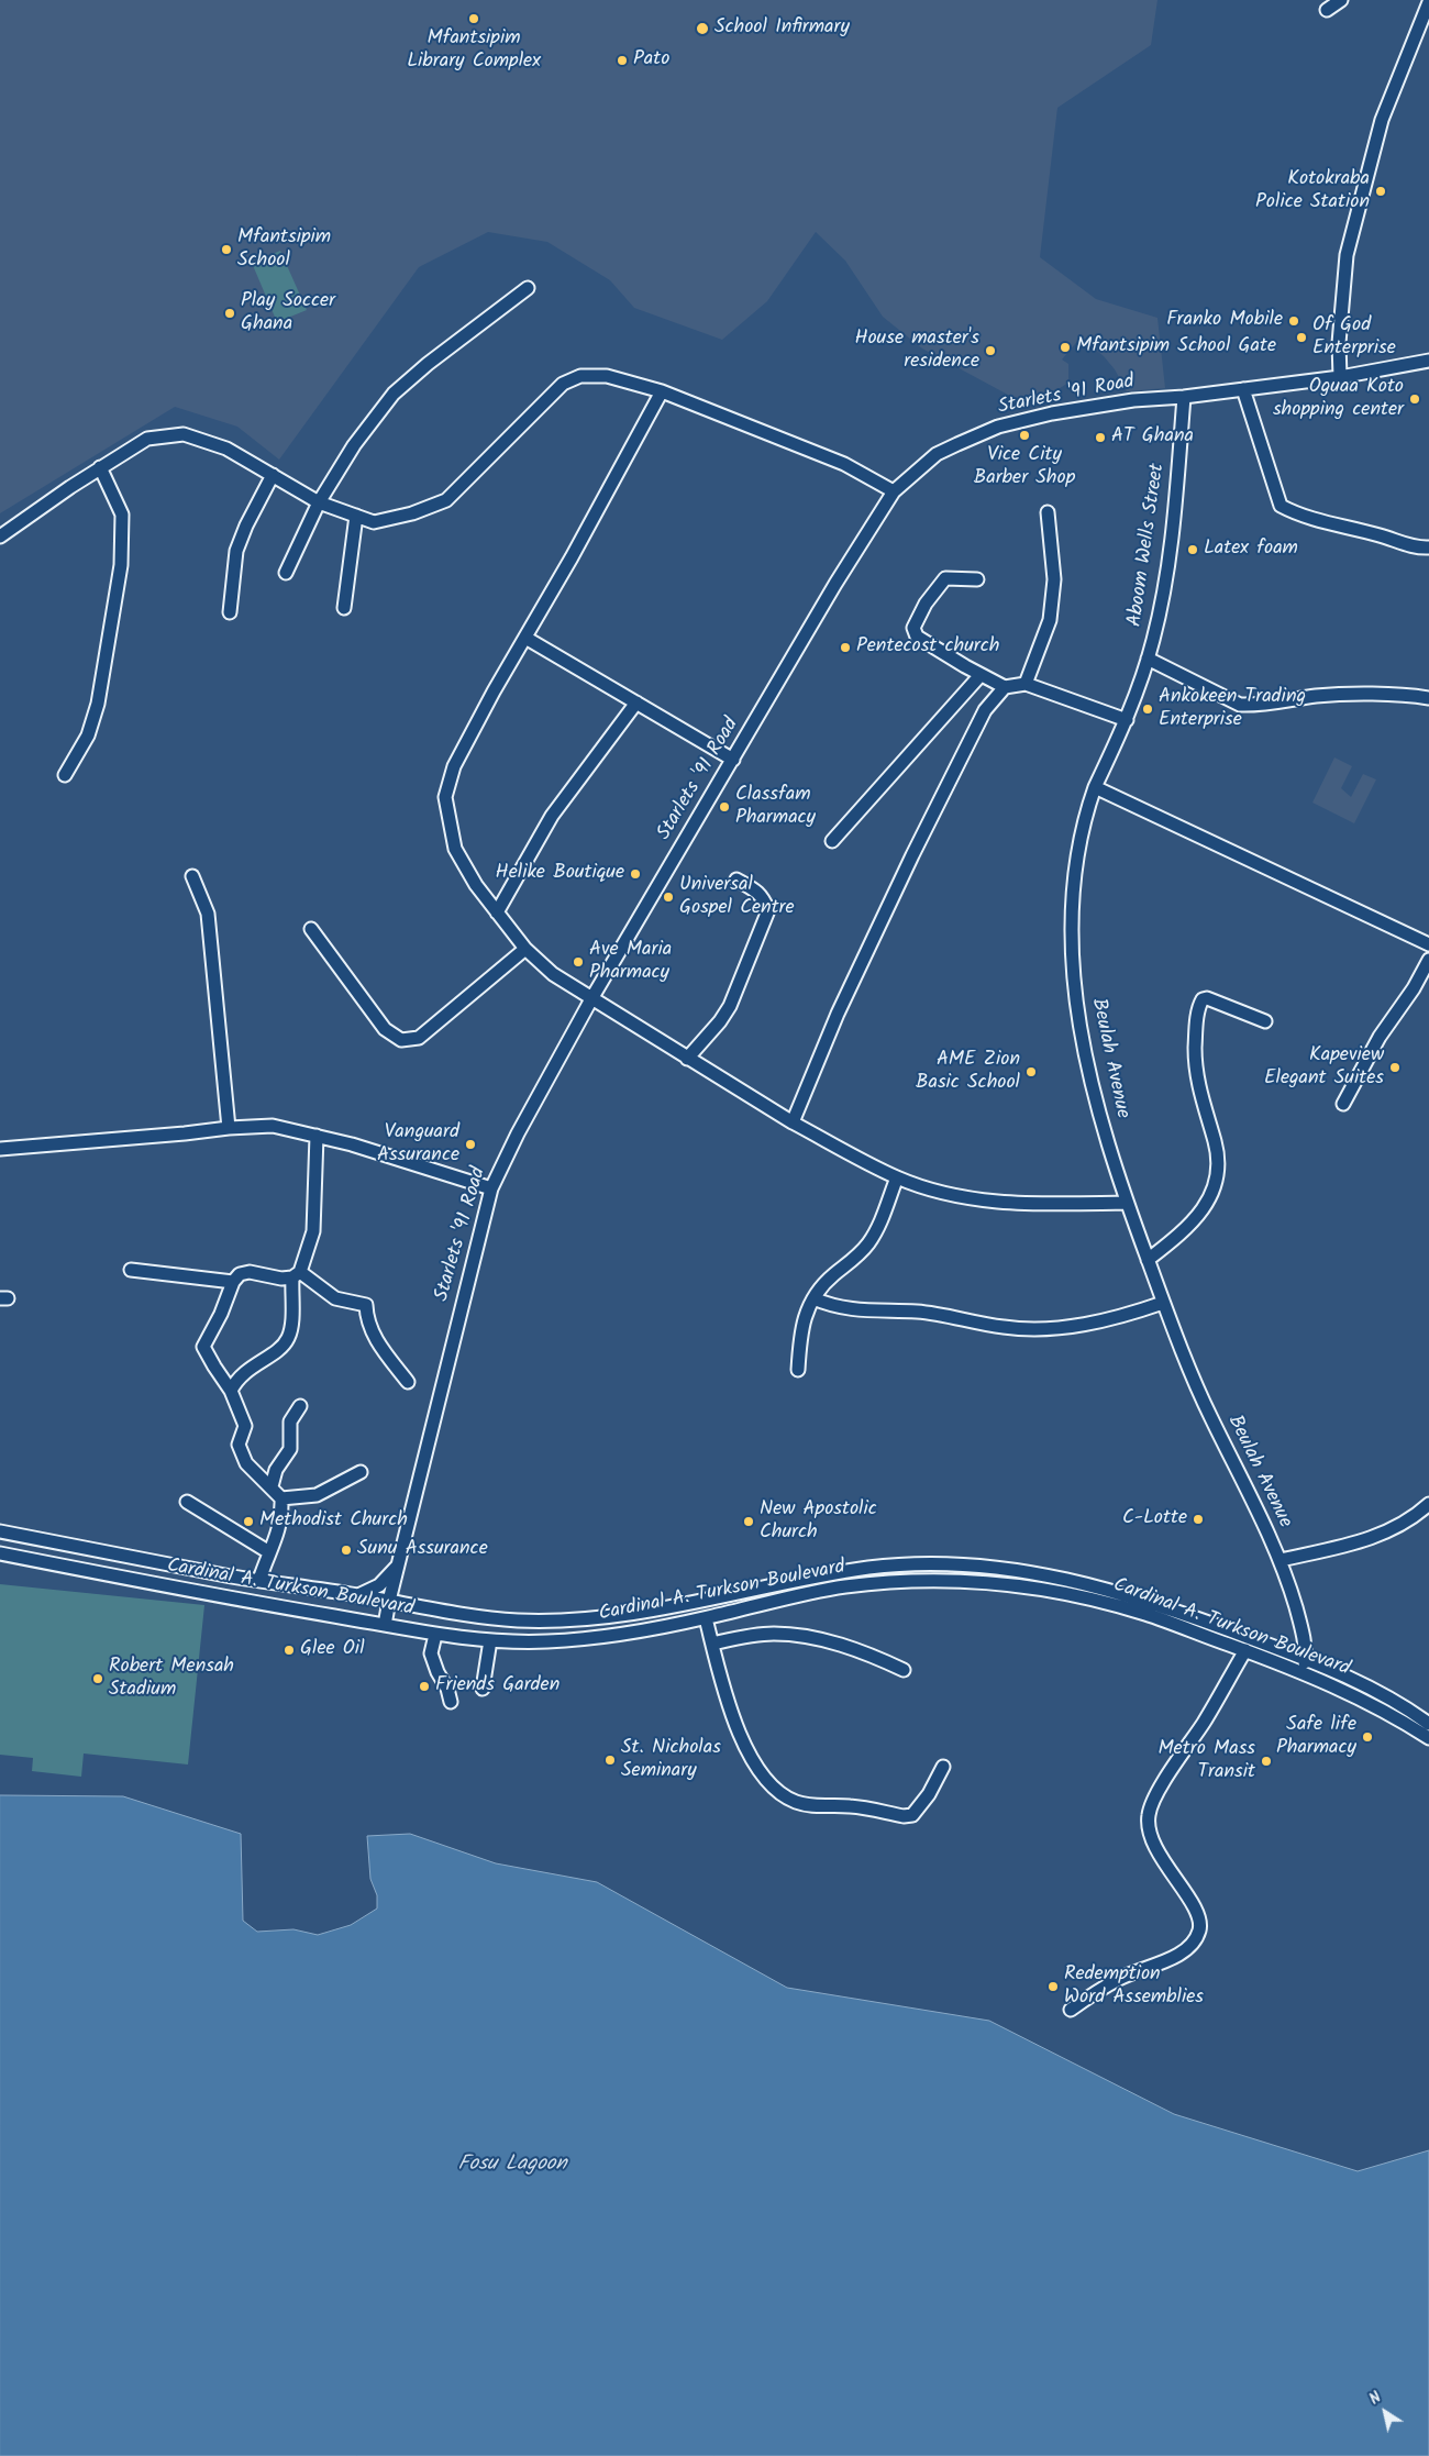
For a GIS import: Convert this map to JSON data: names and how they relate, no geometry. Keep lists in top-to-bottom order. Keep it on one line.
{"streets":{"street":["Starlets '91 Road","Aboom Wells Street","Beulah Avenue","Cardinal A. Turkson Boulevard"]},"crossings":[["Starlets '91 Road","Aboom Wells Street"],["Starlets '91 Road","Cardinal A. Turkson Boulevard"],["Aboom Wells Street","Beulah Avenue"],["Beulah Avenue","Cardinal A. Turkson Boulevard"]],"water":["Fosu Lagoon"],"places":["Mfantsipim Library Complex","School Infirmary","Pato","Kotokraba Police Station","Mfantsipim School","Play Soccer Ghana","Franko Mobile","Of God Enterprise","Mfantsipim School Gate","House master's residence","Oguaa Koto shopping center","Vice City Barber Shop","AT Ghana","Latex foam","Pentecost church","Ankokeen Trading Enterprise","Classfam Pharmacy","Helike Boutique","Universal Gospel Centre","Ave Maria Pharmacy","Kapeview Elegant Suites","AME Zion Basic School","Vanguard Assurance","C-Lotte","Methodist Church","New Apostolic Church","Sunu Assurance","Glee Oil","Robert Mensah Stadium","Friends Garden","Safe life Pharmacy","St. Nicholas Seminary","Metro Mass Transit","Redemption Word Assemblies"],"north":"top left"}
